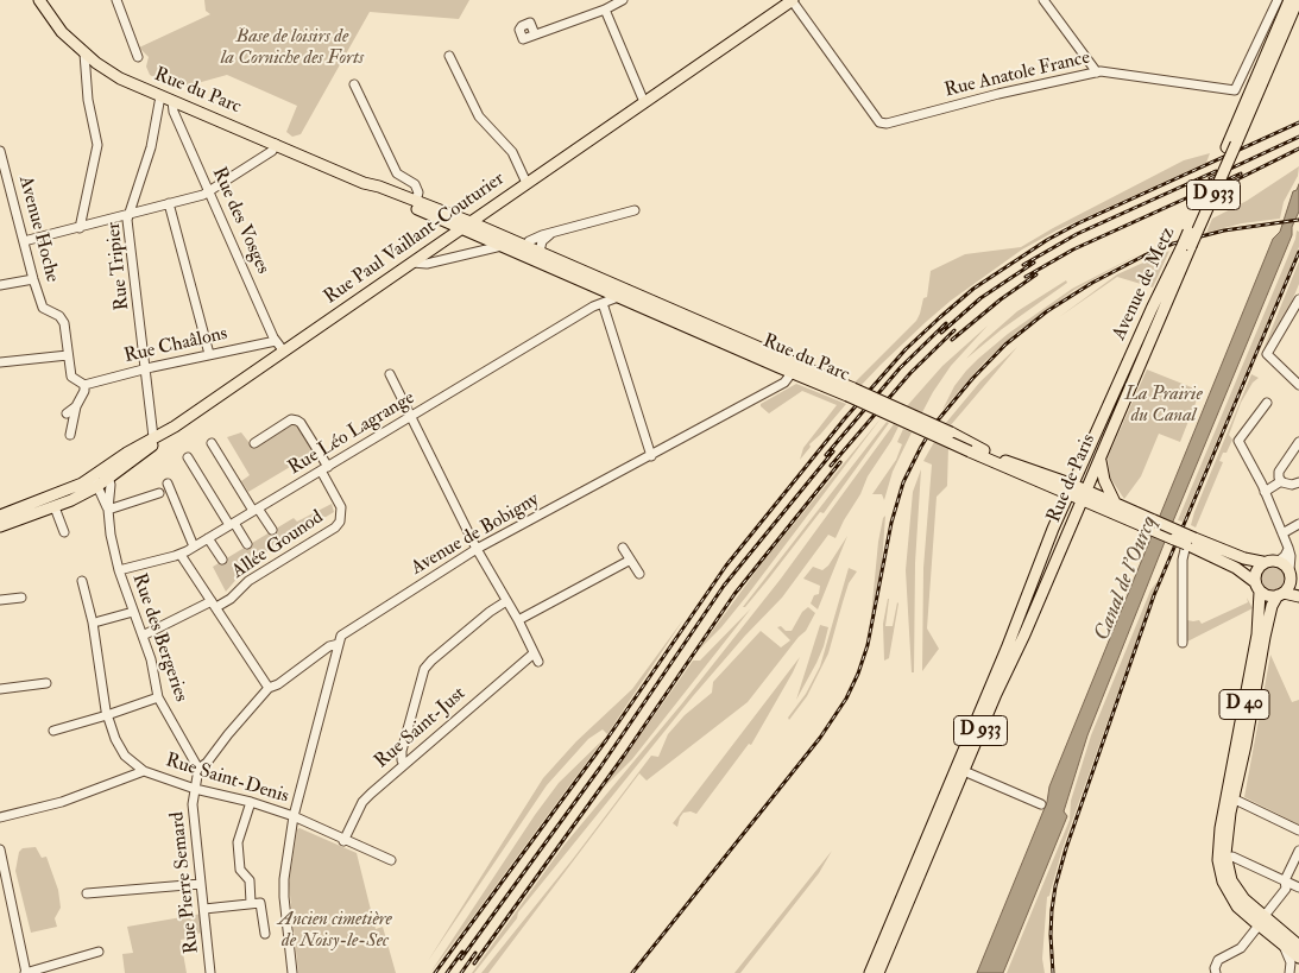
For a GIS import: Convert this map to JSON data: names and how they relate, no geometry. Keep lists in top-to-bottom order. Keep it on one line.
{"streets":{"main road":["Rue du Parc","D 933","Rue Paul Vaillant-Couturier","Avenue de Metz","Rue de Paris","D 40"],"street":["Rue Anatole France","Rue des Vosges","Avenue Hoche","Rue Tripier","Rue Chaâlons","Rue Léo Lagrange","Avenue de Bobigny","Allée Gounod","Rue des Bergeries","Rue Saint-Just","Rue Saint-Denis","Rue Pierre Semard"]},"crossings":[["Rue Anatole France","Rue Paul Vaillant-Couturier"],["Rue du Parc","Rue des Vosges"],["Rue du Parc","Rue Paul Vaillant-Couturier"],["Rue du Parc","Rue Tripier"],["Rue du Parc","Avenue de Metz"],["Rue du Parc","Rue Léo Lagrange"],["Rue du Parc","Rue de Paris"],["Rue du Parc","Avenue de Bobigny"],["D 933","Avenue de Metz"],["Rue des Vosges","Rue Paul Vaillant-Couturier"],["Rue des Vosges","Rue Chaâlons"],["Avenue Hoche","Rue Chaâlons"],["Rue Paul Vaillant-Couturier","Rue Tripier"],["Rue Paul Vaillant-Couturier","Rue des Bergeries"],["Rue Tripier","Rue Chaâlons"],["Avenue de Metz","Rue de Paris"],["Rue Léo Lagrange","Allée Gounod"],["Rue Léo Lagrange","Rue des Bergeries"],["Avenue de Bobigny","Rue des Bergeries"],["Avenue de Bobigny","Rue Pierre Semard"],["Rue des Bergeries","Rue Pierre Semard"],["Rue Saint-Just","Rue Saint-Denis"],["Rue Saint-Denis","Rue Pierre Semard"]],"water":["Canal de l'Ourcq"],"parks":["Base de loisirs de la Corniche des Forts","La Prairie du Canal","Ancien cimetière de Noisy-le-Sec"]}
